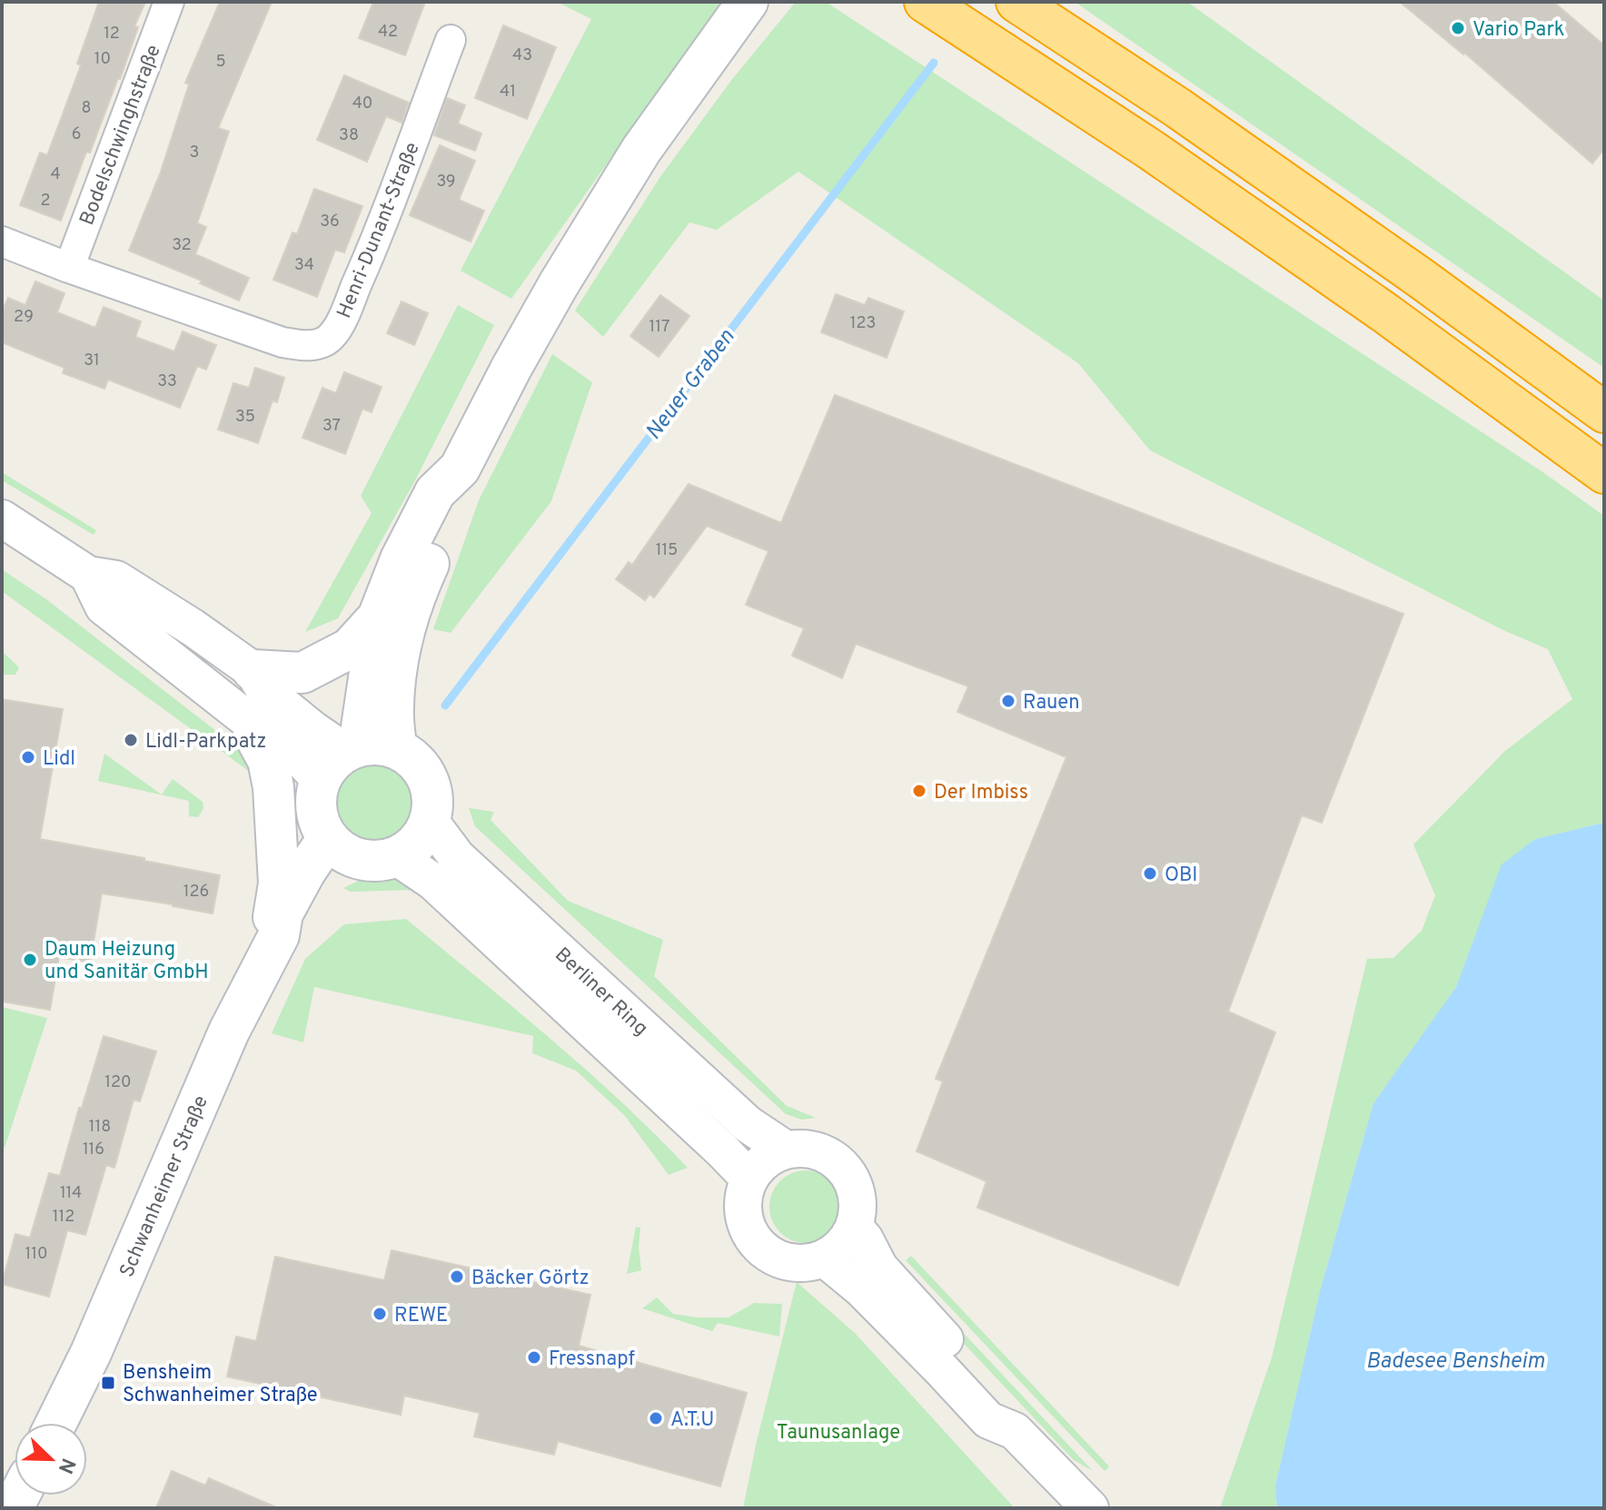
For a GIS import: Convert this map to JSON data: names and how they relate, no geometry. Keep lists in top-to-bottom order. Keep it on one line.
{"streets":{"main road":["Schwanheimer Straße"],"street":["Bodelschwinghstraße","Henri-Dunant-Straße","Berliner Ring"]},"crossings":[["Bodelschwinghstraße","Henri-Dunant-Straße"],["Berliner Ring","Schwanheimer Straße"]],"water":["Neuer Graben","Badesee Bensheim"],"parks":["Taunusanlage"],"places":{"other":["Vario Park","Rauen","Lidl-Parkpatz","Lidl","Der Imbiss","OBI","Daum Heizung und Sanitär GmbH","Bäcker Görtz","REWE","Fressnapf","A.T.U"],"transit":["Bensheim Schwanheimer Straße"]},"house_numbers":["42","12","43","10","5","41","40","8","6","38","3","4","39","2","36","32","34","29","123","117","31","33","35","37","115","126","120","118","116","114","112","110"],"north":"bottom right"}
